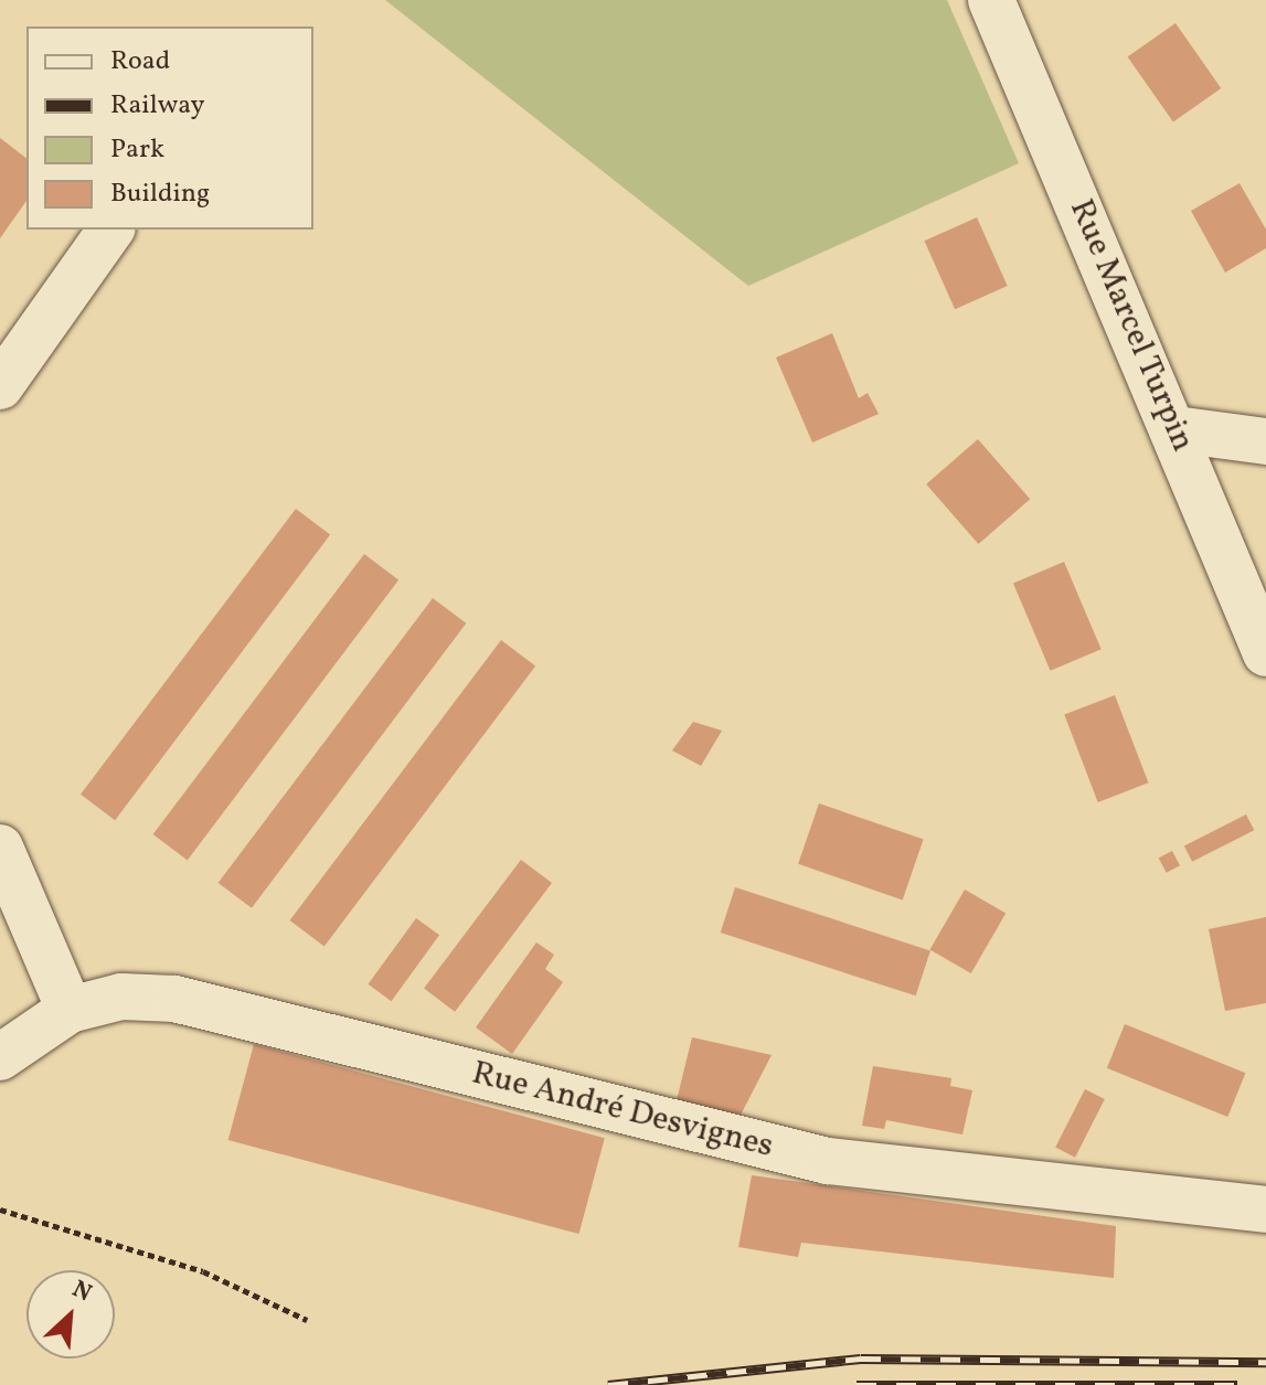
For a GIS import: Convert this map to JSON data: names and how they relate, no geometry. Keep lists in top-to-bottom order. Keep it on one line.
{"streets":{"street":["Rue Marcel Turpin","Rue André Desvignes"]},"legend":["Road","Railway","Park","Building"],"north":"top right"}
